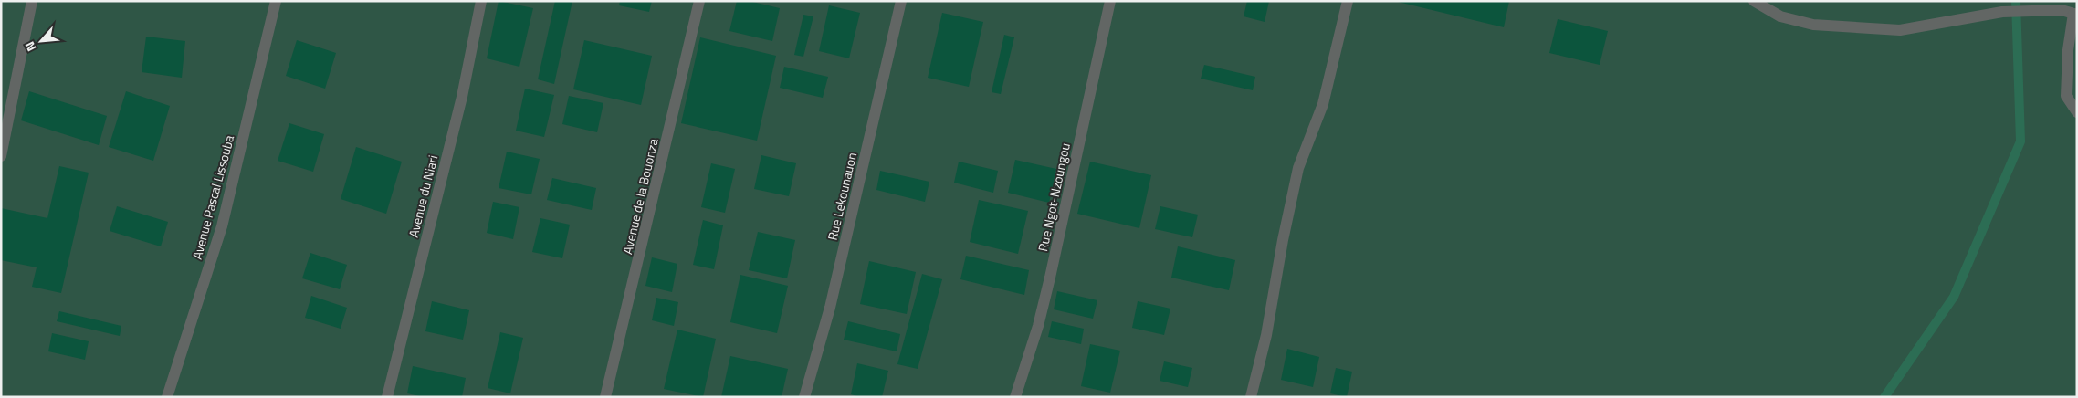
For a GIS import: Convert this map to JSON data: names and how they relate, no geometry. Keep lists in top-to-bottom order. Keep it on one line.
{"streets":{"street":["Avenue du Niari","Avenue de la Bouonza","Rue Lekounauon","Avenue Pascal Lissouba","Rue Ngot-Nzoungou"]},"north":"bottom left"}
